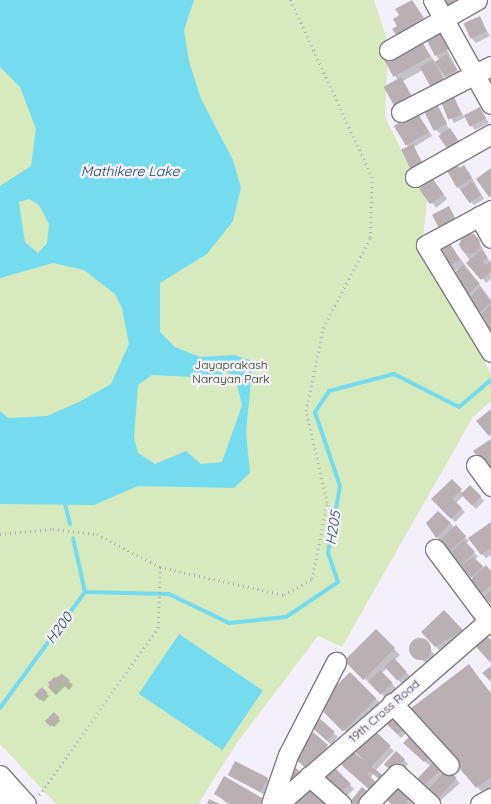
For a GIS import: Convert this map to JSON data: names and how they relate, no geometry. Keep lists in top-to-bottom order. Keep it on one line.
{"streets":{"street":["19th Cross Road"]},"water":["Mathikere Lake","H205","H200"],"parks":["Jayaprakash Narayan Park"]}
